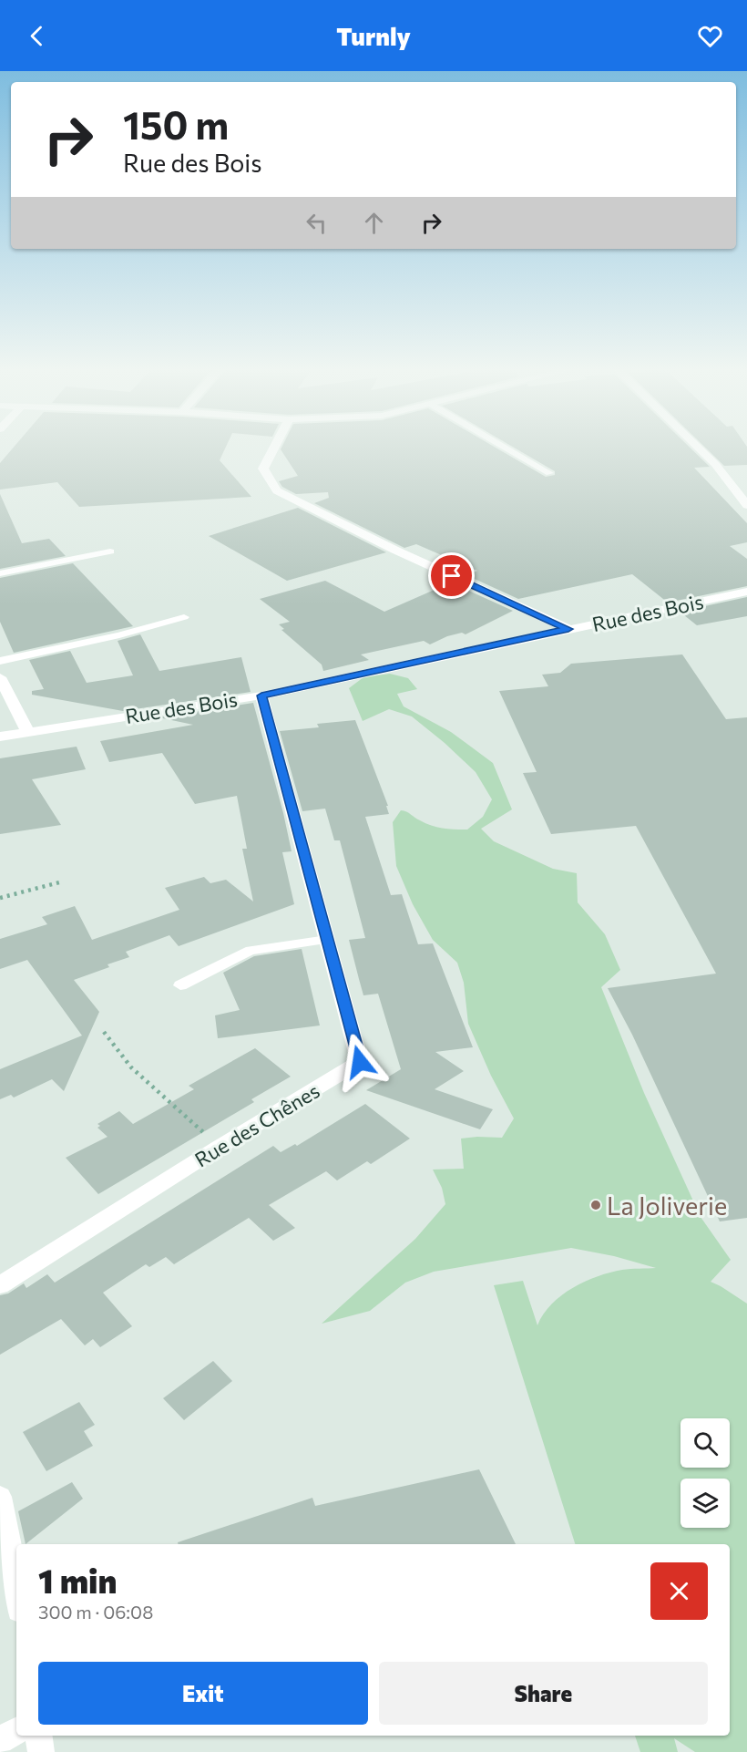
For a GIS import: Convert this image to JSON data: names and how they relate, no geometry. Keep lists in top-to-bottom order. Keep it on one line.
{"streets":{"street":["Rue des Bois","Rue des Chênes"]},"crossings":[["Rue des Bois","Rue des Chênes"]],"places":["La Joliverie"],"page":{"header":"Turnly","turn":["150 m","Rue des Bois"],"heading":["1 min","300 m · 06:08"],"buttons":["Exit","Share"]}}
